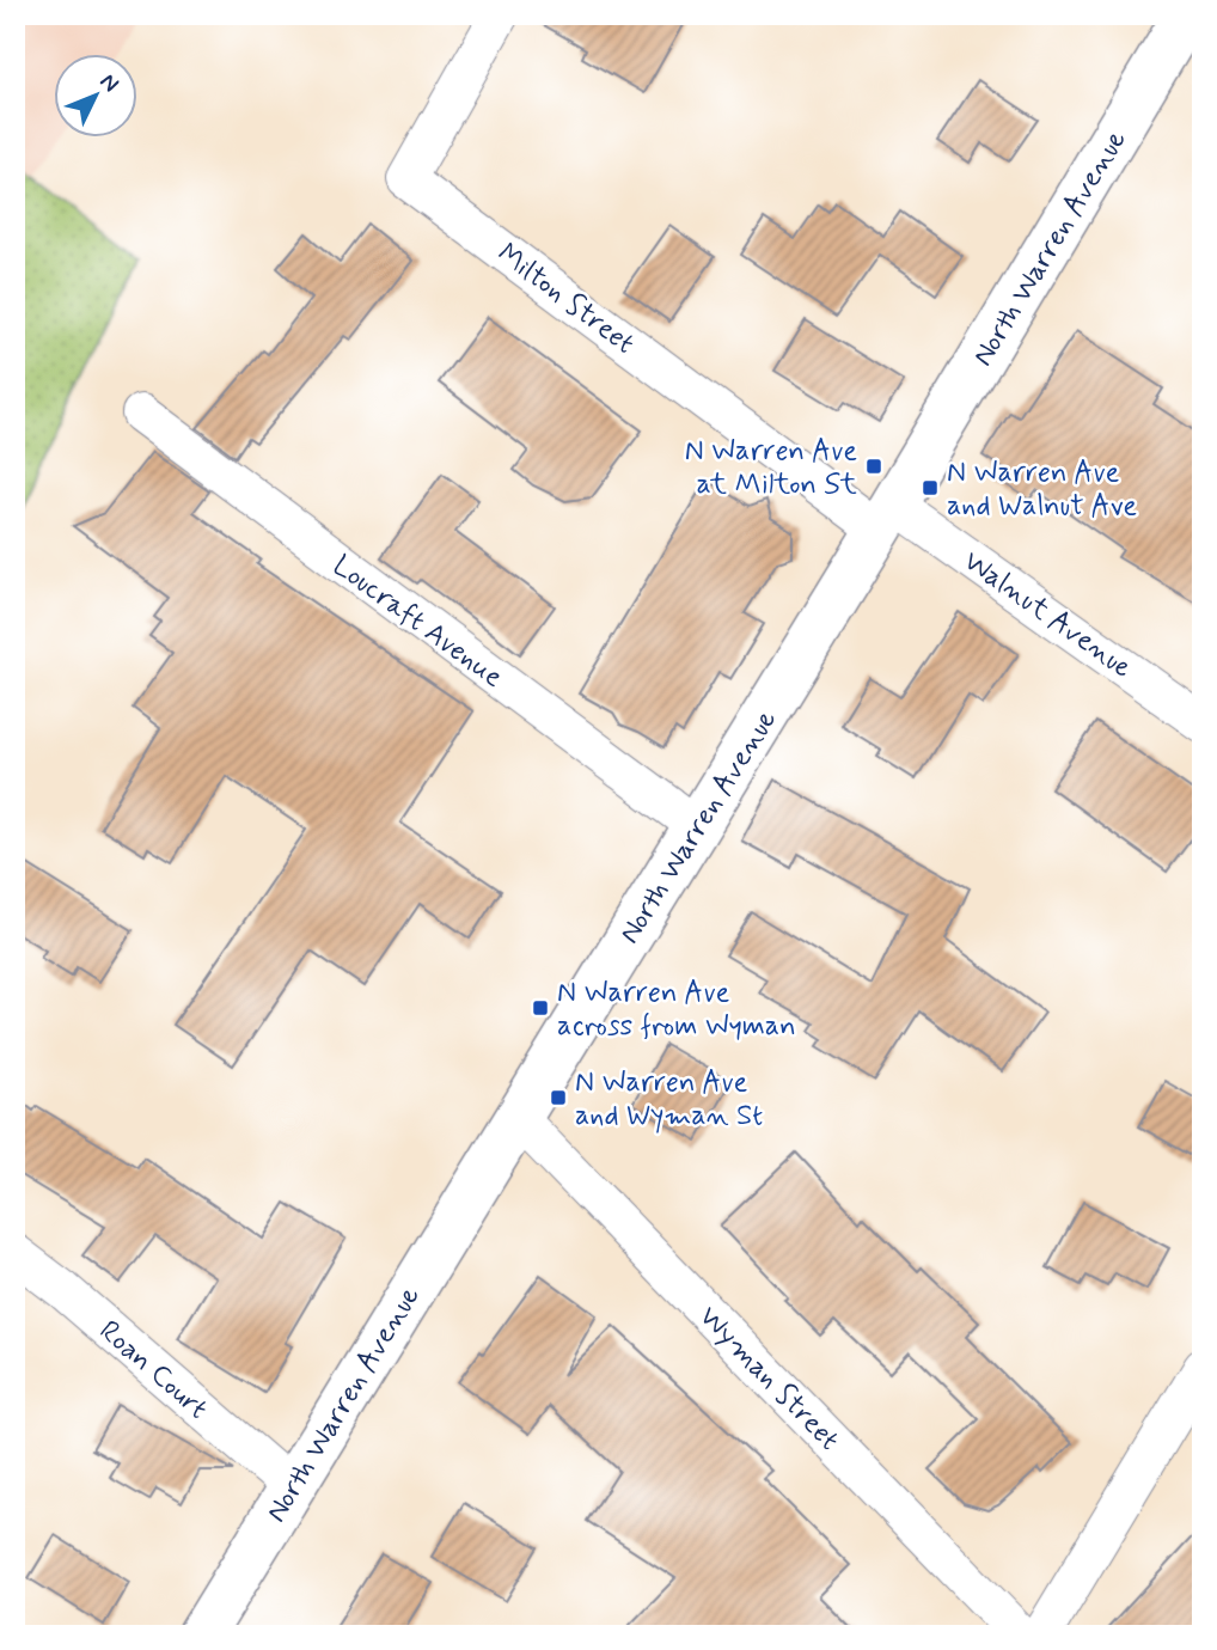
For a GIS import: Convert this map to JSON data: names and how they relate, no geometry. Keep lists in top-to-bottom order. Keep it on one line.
{"streets":{"street":["North Warren Avenue","Milton Street","Walnut Avenue","Loucraft Avenue","Roan Court","Wyman Street"]},"crossings":[["North Warren Avenue","Milton Street"],["North Warren Avenue","Walnut Avenue"],["North Warren Avenue","Loucraft Avenue"],["North Warren Avenue","Roan Court"],["North Warren Avenue","Wyman Street"],["Milton Street","Walnut Avenue"]],"places":{"transit":["N Warren Ave at Milton St","N Warren Ave and Walnut Ave","N Warren Ave across from Wyman","N Warren Ave and Wyman St"]},"north":"top right"}
